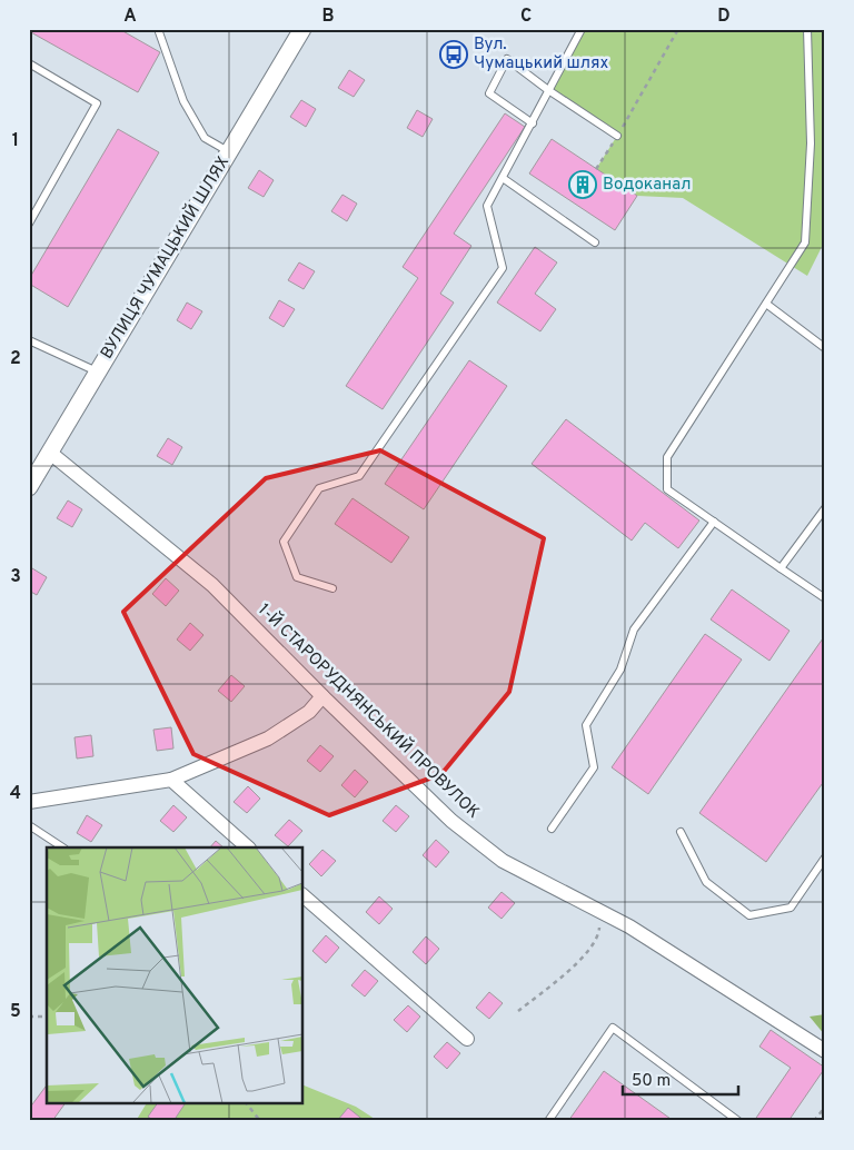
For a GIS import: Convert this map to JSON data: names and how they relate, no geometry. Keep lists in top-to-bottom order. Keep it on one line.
{"streets":{"street":["ВУЛИЦЯ ЧУМАЦЬКИЙ ШЛЯХ","1-Й СТАРОРУДНЯНСЬКИЙ ПРОВУЛОК"]},"crossings":[["ВУЛИЦЯ ЧУМАЦЬКИЙ ШЛЯХ","1-Й СТАРОРУДНЯНСЬКИЙ ПРОВУЛОК"]],"places":{"bus stop":["Вул. Чумацький шлях"],"building":["Водоканал"]},"scale_bar":"50 m","grid":{"columns":["A","B","C","D"],"rows":["1","2","3","4","5"]}}
